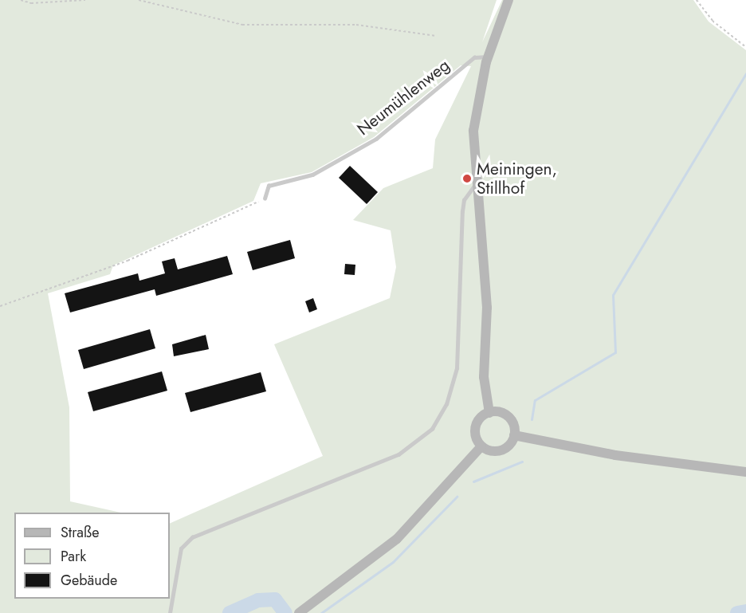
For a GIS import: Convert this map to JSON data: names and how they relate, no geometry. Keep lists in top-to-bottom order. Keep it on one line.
{"streets":{"lane":["Neumühlenweg"]},"places":["Meiningen, Stillhof"],"legend":["Straße","Park","Gebäude"]}
